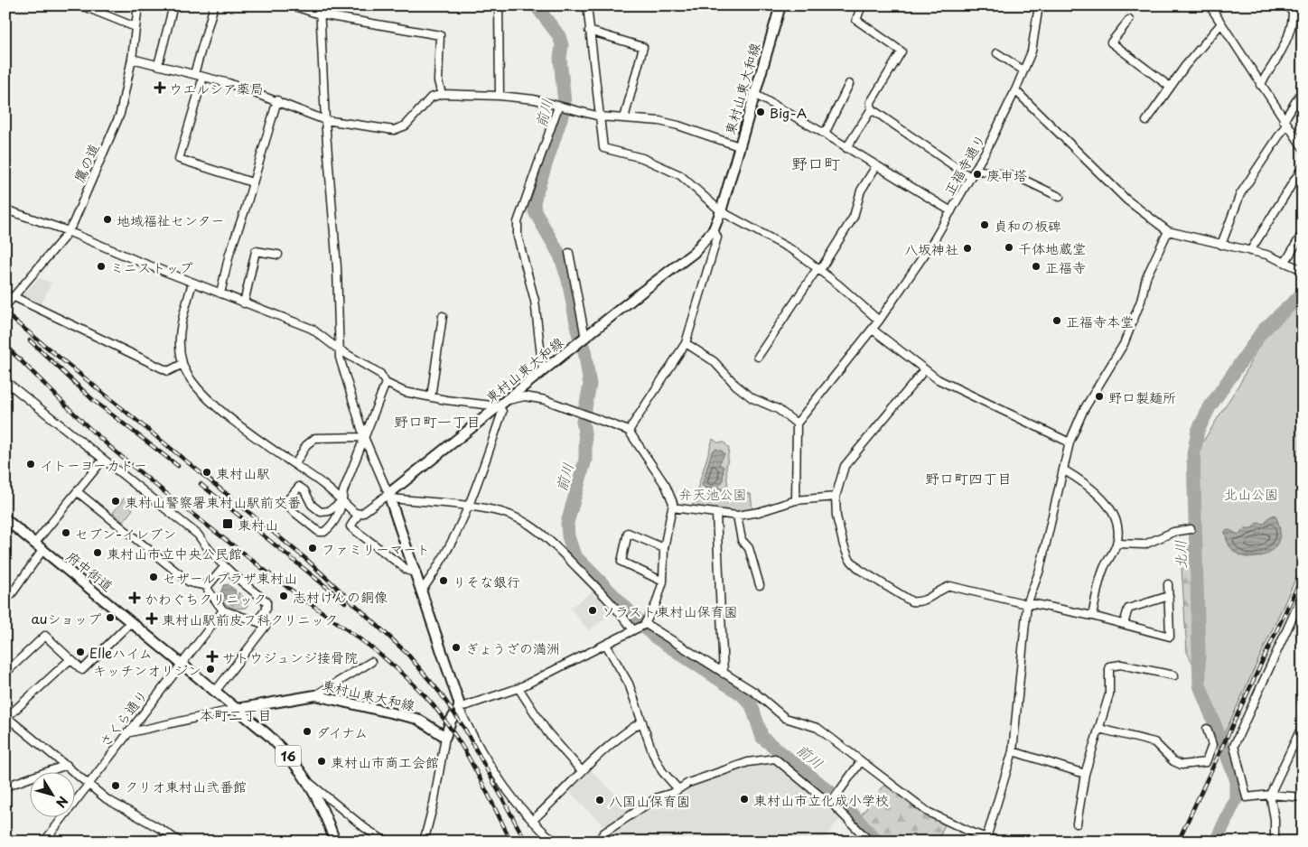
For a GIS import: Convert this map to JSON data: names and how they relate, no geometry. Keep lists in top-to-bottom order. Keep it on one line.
{"streets":{"main road":["東村山東大和線","府中街道","16"],"street":["鷹の道","正福寺通り","さくら通り"]},"crossings":[["東村山東大和線","府中街道"],["府中街道","さくら通り"]],"districts":["野口町","野口町一丁目","野口町四丁目","本町二丁目"],"water":["前川","北川"],"parks":["弁天池公園","北山公園"],"places":{"health":["ウエルシア薬局","かわぐちクリニック","東村山駅前皮フ科クリニック","サトウジュンジ接骨院"],"other":["Big-A","庚申塔","地域福祉センター","貞和の板碑","千体地蔵堂","八坂神社","ミニストップ","正福寺","正福寺本堂","野口製麺所","イトーヨーカドー","東村山駅","東村山警察署東村山駅前交番","セブン-イレブン","ファミリーマート","東村山市立中央公民館","セザールプラザ東村山","りそな銀行","志村けんの銅像","ソラスト東村山保育園","auショップ","ぎょうざの満洲","Elleハイム","キッチンオリジン","ダイナム","東村山市商工会館","クリオ東村山弐番館","東村山市立化成小学校","八国山保育園"],"transit":["東村山"]},"north":"bottom right"}
